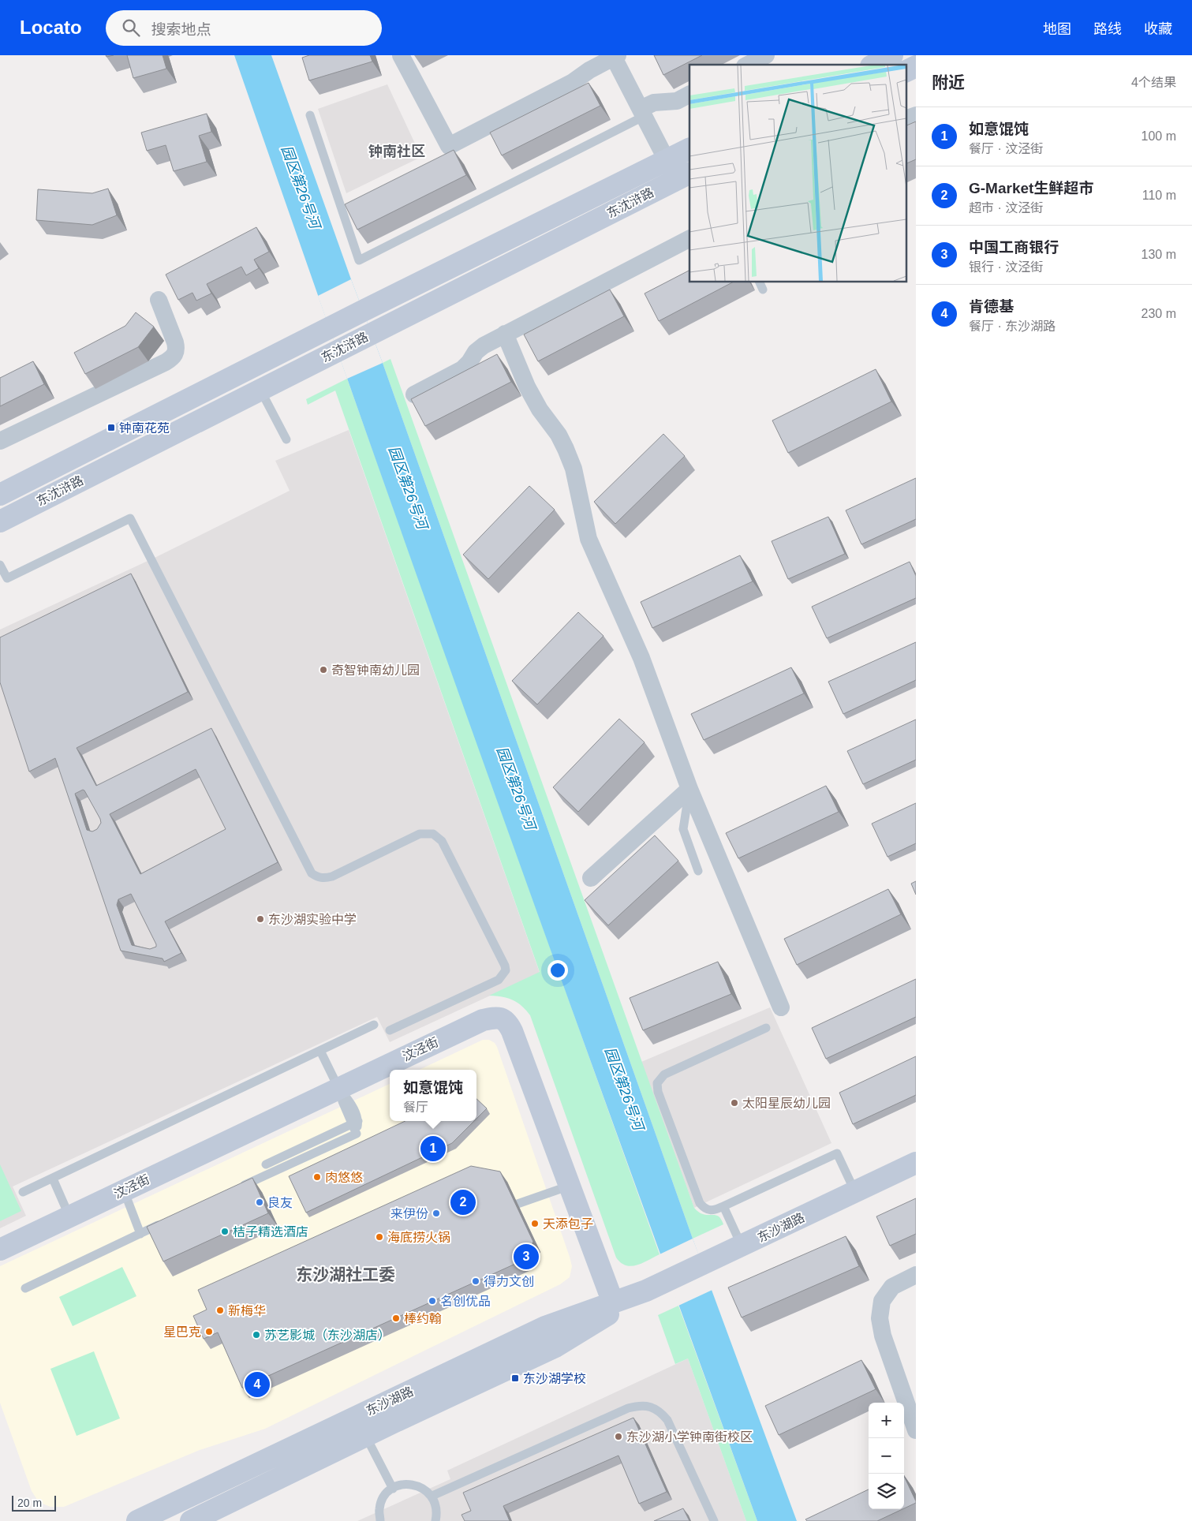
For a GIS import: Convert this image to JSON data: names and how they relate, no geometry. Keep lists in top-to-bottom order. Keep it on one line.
{"streets":{"main road":["东沈浒路","汶泾街","东沙湖路"]},"crossings":[["汶泾街","东沙湖路"]],"districts":["钟南社区","东沙湖社工委"],"water":["园区第26号河"],"places":{"transit":["钟南花苑","东沙湖学校"],"other":["奇智钟南幼儿园","东沙湖实验中学","太阳星辰幼儿园","肉悠悠","良友","来伊份","天添包子","桔子精选酒店","海底捞火锅","得力文创","名创优品","新梅华","棒约翰","星巴克","苏艺影城（东沙湖店）","东沙湖小学钟南街校区"]},"scale_bar":"20 m","page":{"header":"Locato","search":"搜索地点","nav":["地图","路线","收藏"],"heading":["附近","4个结果"],"list":[{"mark":"1","name":"如意馄饨","note":"餐厅 · 汶泾街","value":"100 m"},{"mark":"2","name":"G-Market生鲜超市","note":"超市 · 汶泾街","value":"110 m"},{"mark":"3","name":"中国工商银行","note":"银行 · 汶泾街","value":"130 m"},{"mark":"4","name":"肯德基","note":"餐厅 · 东沙湖路","value":"230 m"}],"popup":["如意馄饨","餐厅"],"pins":["1","2","3","4"],"map_buttons":["+","−"],"scale":"20 m"}}
